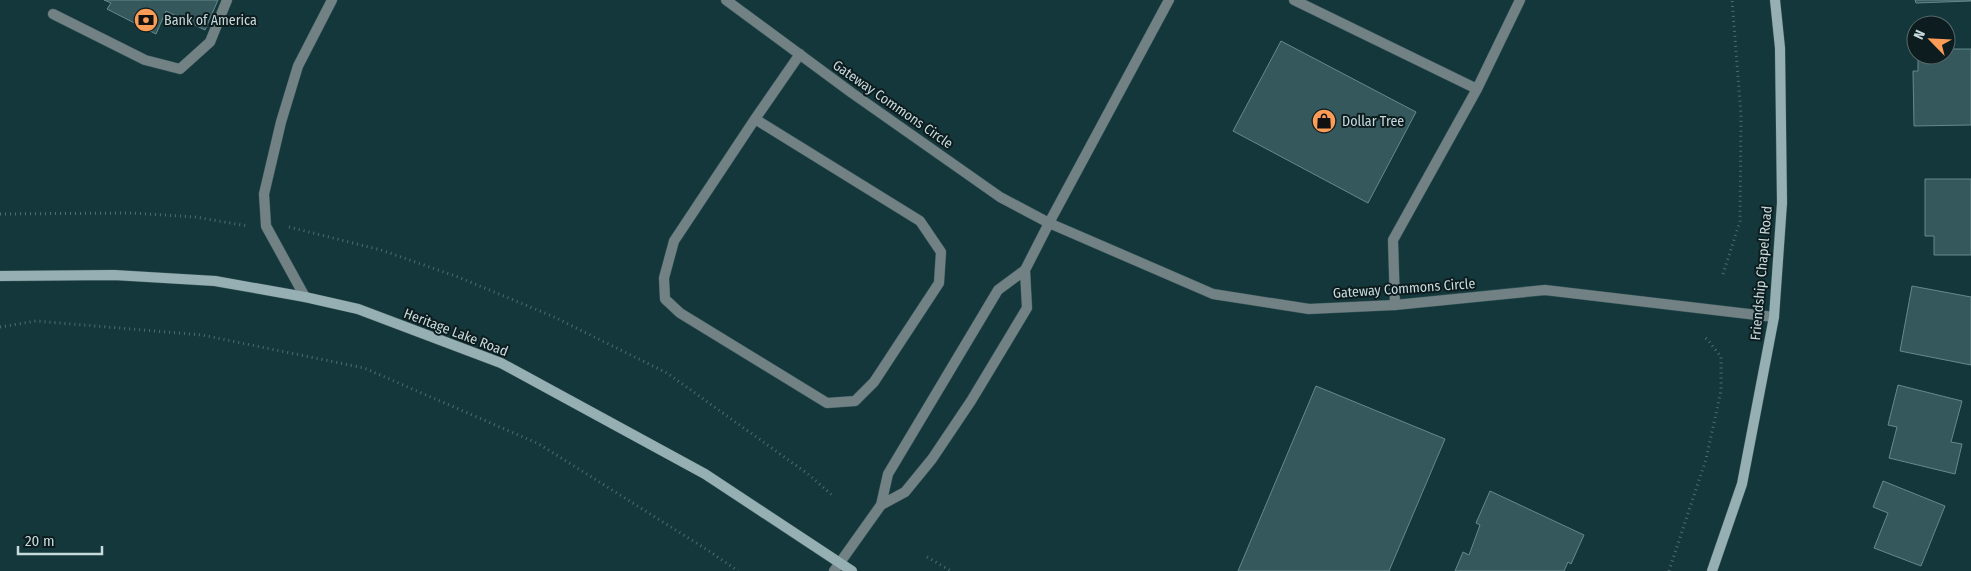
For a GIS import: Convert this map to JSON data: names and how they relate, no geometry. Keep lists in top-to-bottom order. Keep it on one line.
{"streets":{"main road":["Friendship Chapel Road","Heritage Lake Road"],"street":["Gateway Commons Circle"]},"crossings":[["Gateway Commons Circle","Friendship Chapel Road"]],"places":{"bank":["Bank of America"],"shop":["Dollar Tree"]},"scale_bar":"20 m","north":"top left"}
